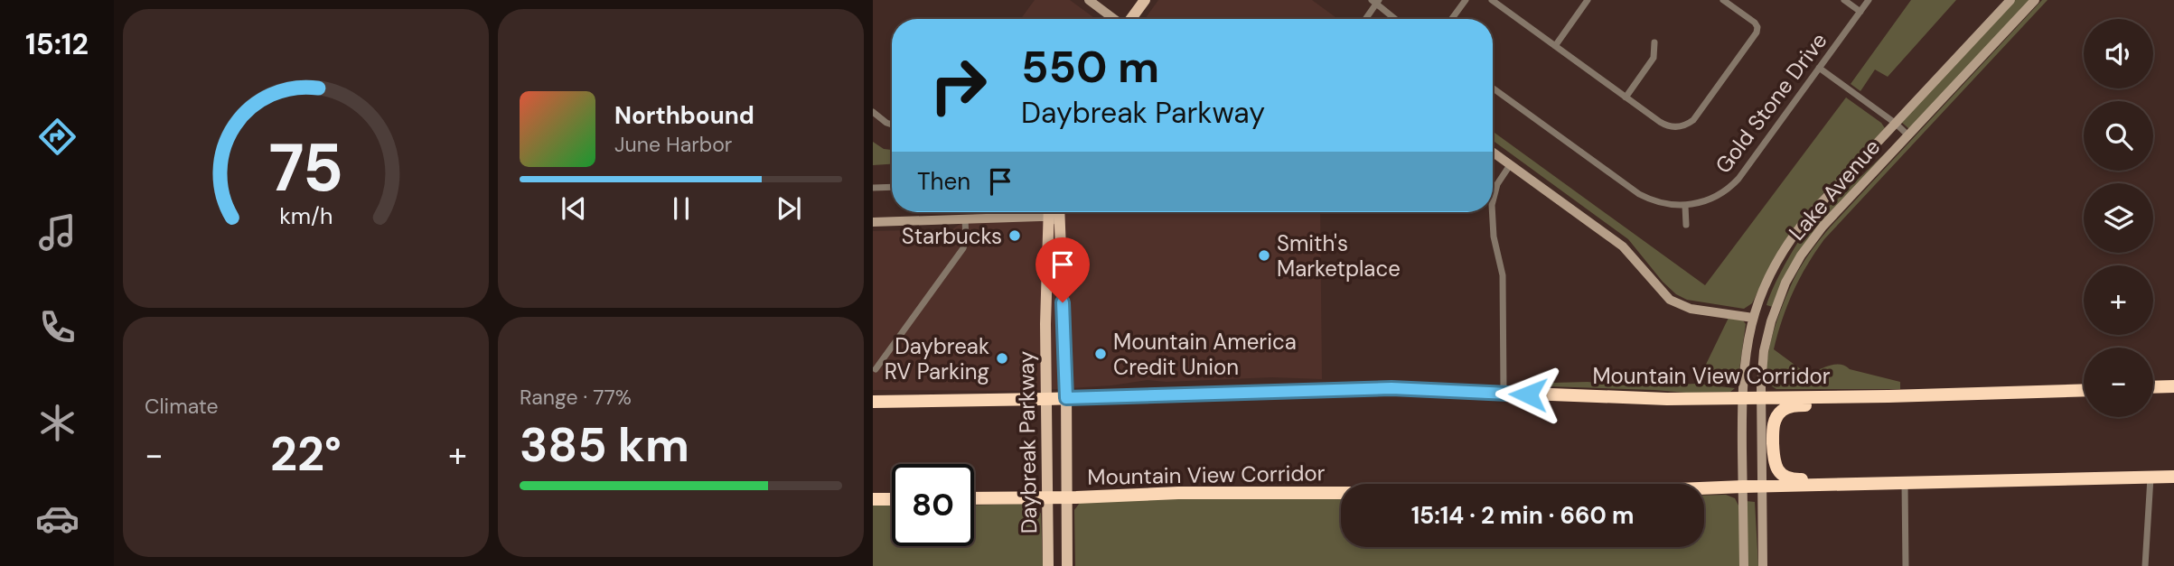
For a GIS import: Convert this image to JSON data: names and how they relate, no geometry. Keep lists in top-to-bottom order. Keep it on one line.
{"streets":{"highway":["Mountain View Corridor"],"main road":["Daybreak Parkway"],"street":["Gold Stone Drive","Lake Avenue"]},"crossings":[["Lake Avenue","Mountain View Corridor"],["Mountain View Corridor","Daybreak Parkway"]],"places":["Starbucks","Smith's Marketplace","Mountain America Credit Union","Daybreak RV Parking"],"page":{"tabs":"15:12","map_buttons":["+","−"],"turn":["550 m","Daybreak Parkway"],"song":["Northbound","June Harbor"],"then":"Then","tile":["Climate",["Range · 77%","385 km"]],"heat":["−","22°","+"],"limit":"80","trip":"15:14 · 2 min · 660 m","gauge":["75","km/h"]}}
